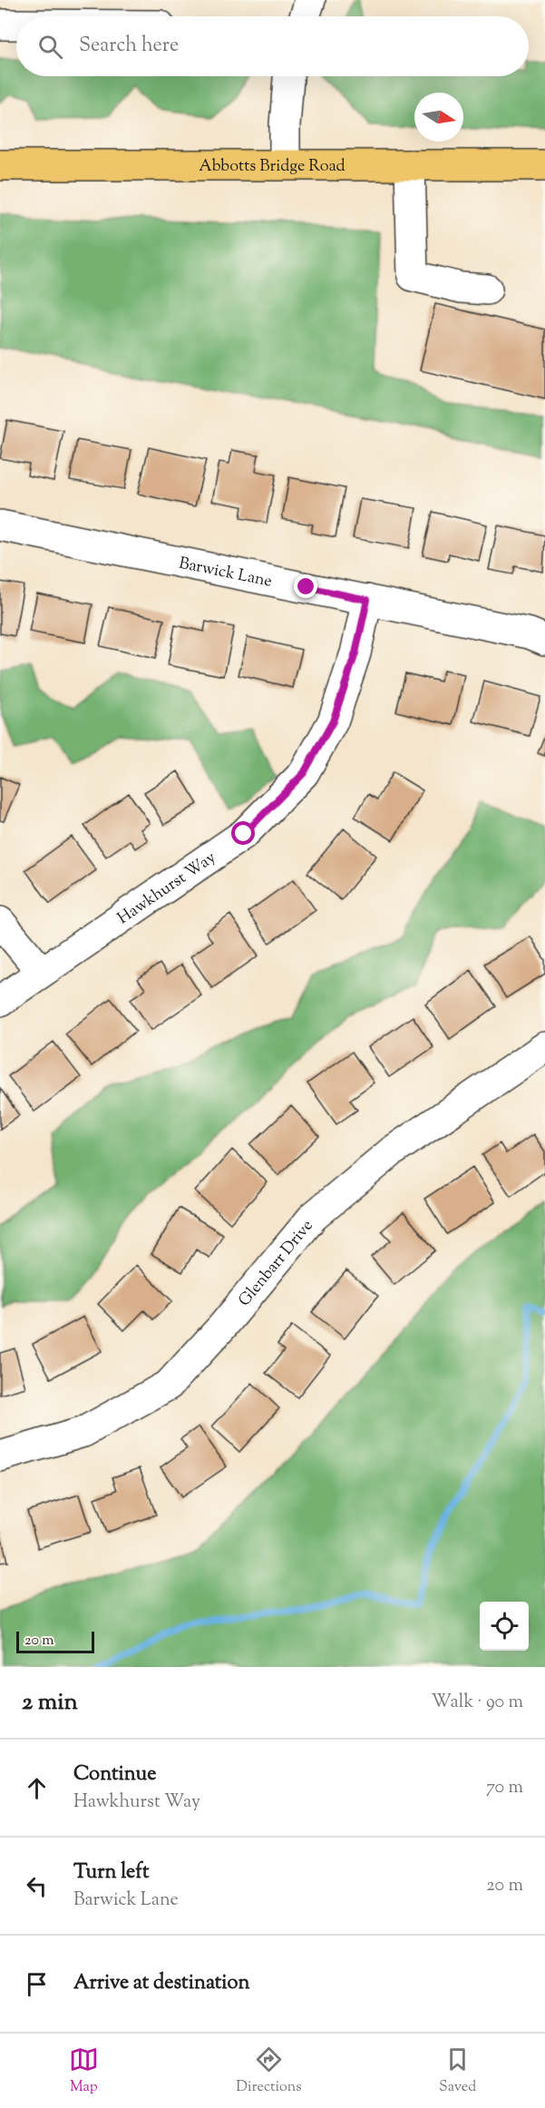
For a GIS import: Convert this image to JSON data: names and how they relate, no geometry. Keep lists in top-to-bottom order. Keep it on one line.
{"streets":{"main road":["Abbotts Bridge Road"],"street":["Barwick Lane","Hawkhurst Way","Glenbarr Drive"]},"crossings":[["Barwick Lane","Hawkhurst Way"]],"scale_bar":"20 m","north":"right","page":{"search":"Search here","scale":"20 m","heading":["2 min","Walk · 90 m"],"list":[["Continue","Hawkhurst Way","70 m"],["Turn left","Barwick Lane","20 m"],"Arrive at destination"],"nav":["Map","Directions","Saved"]}}
